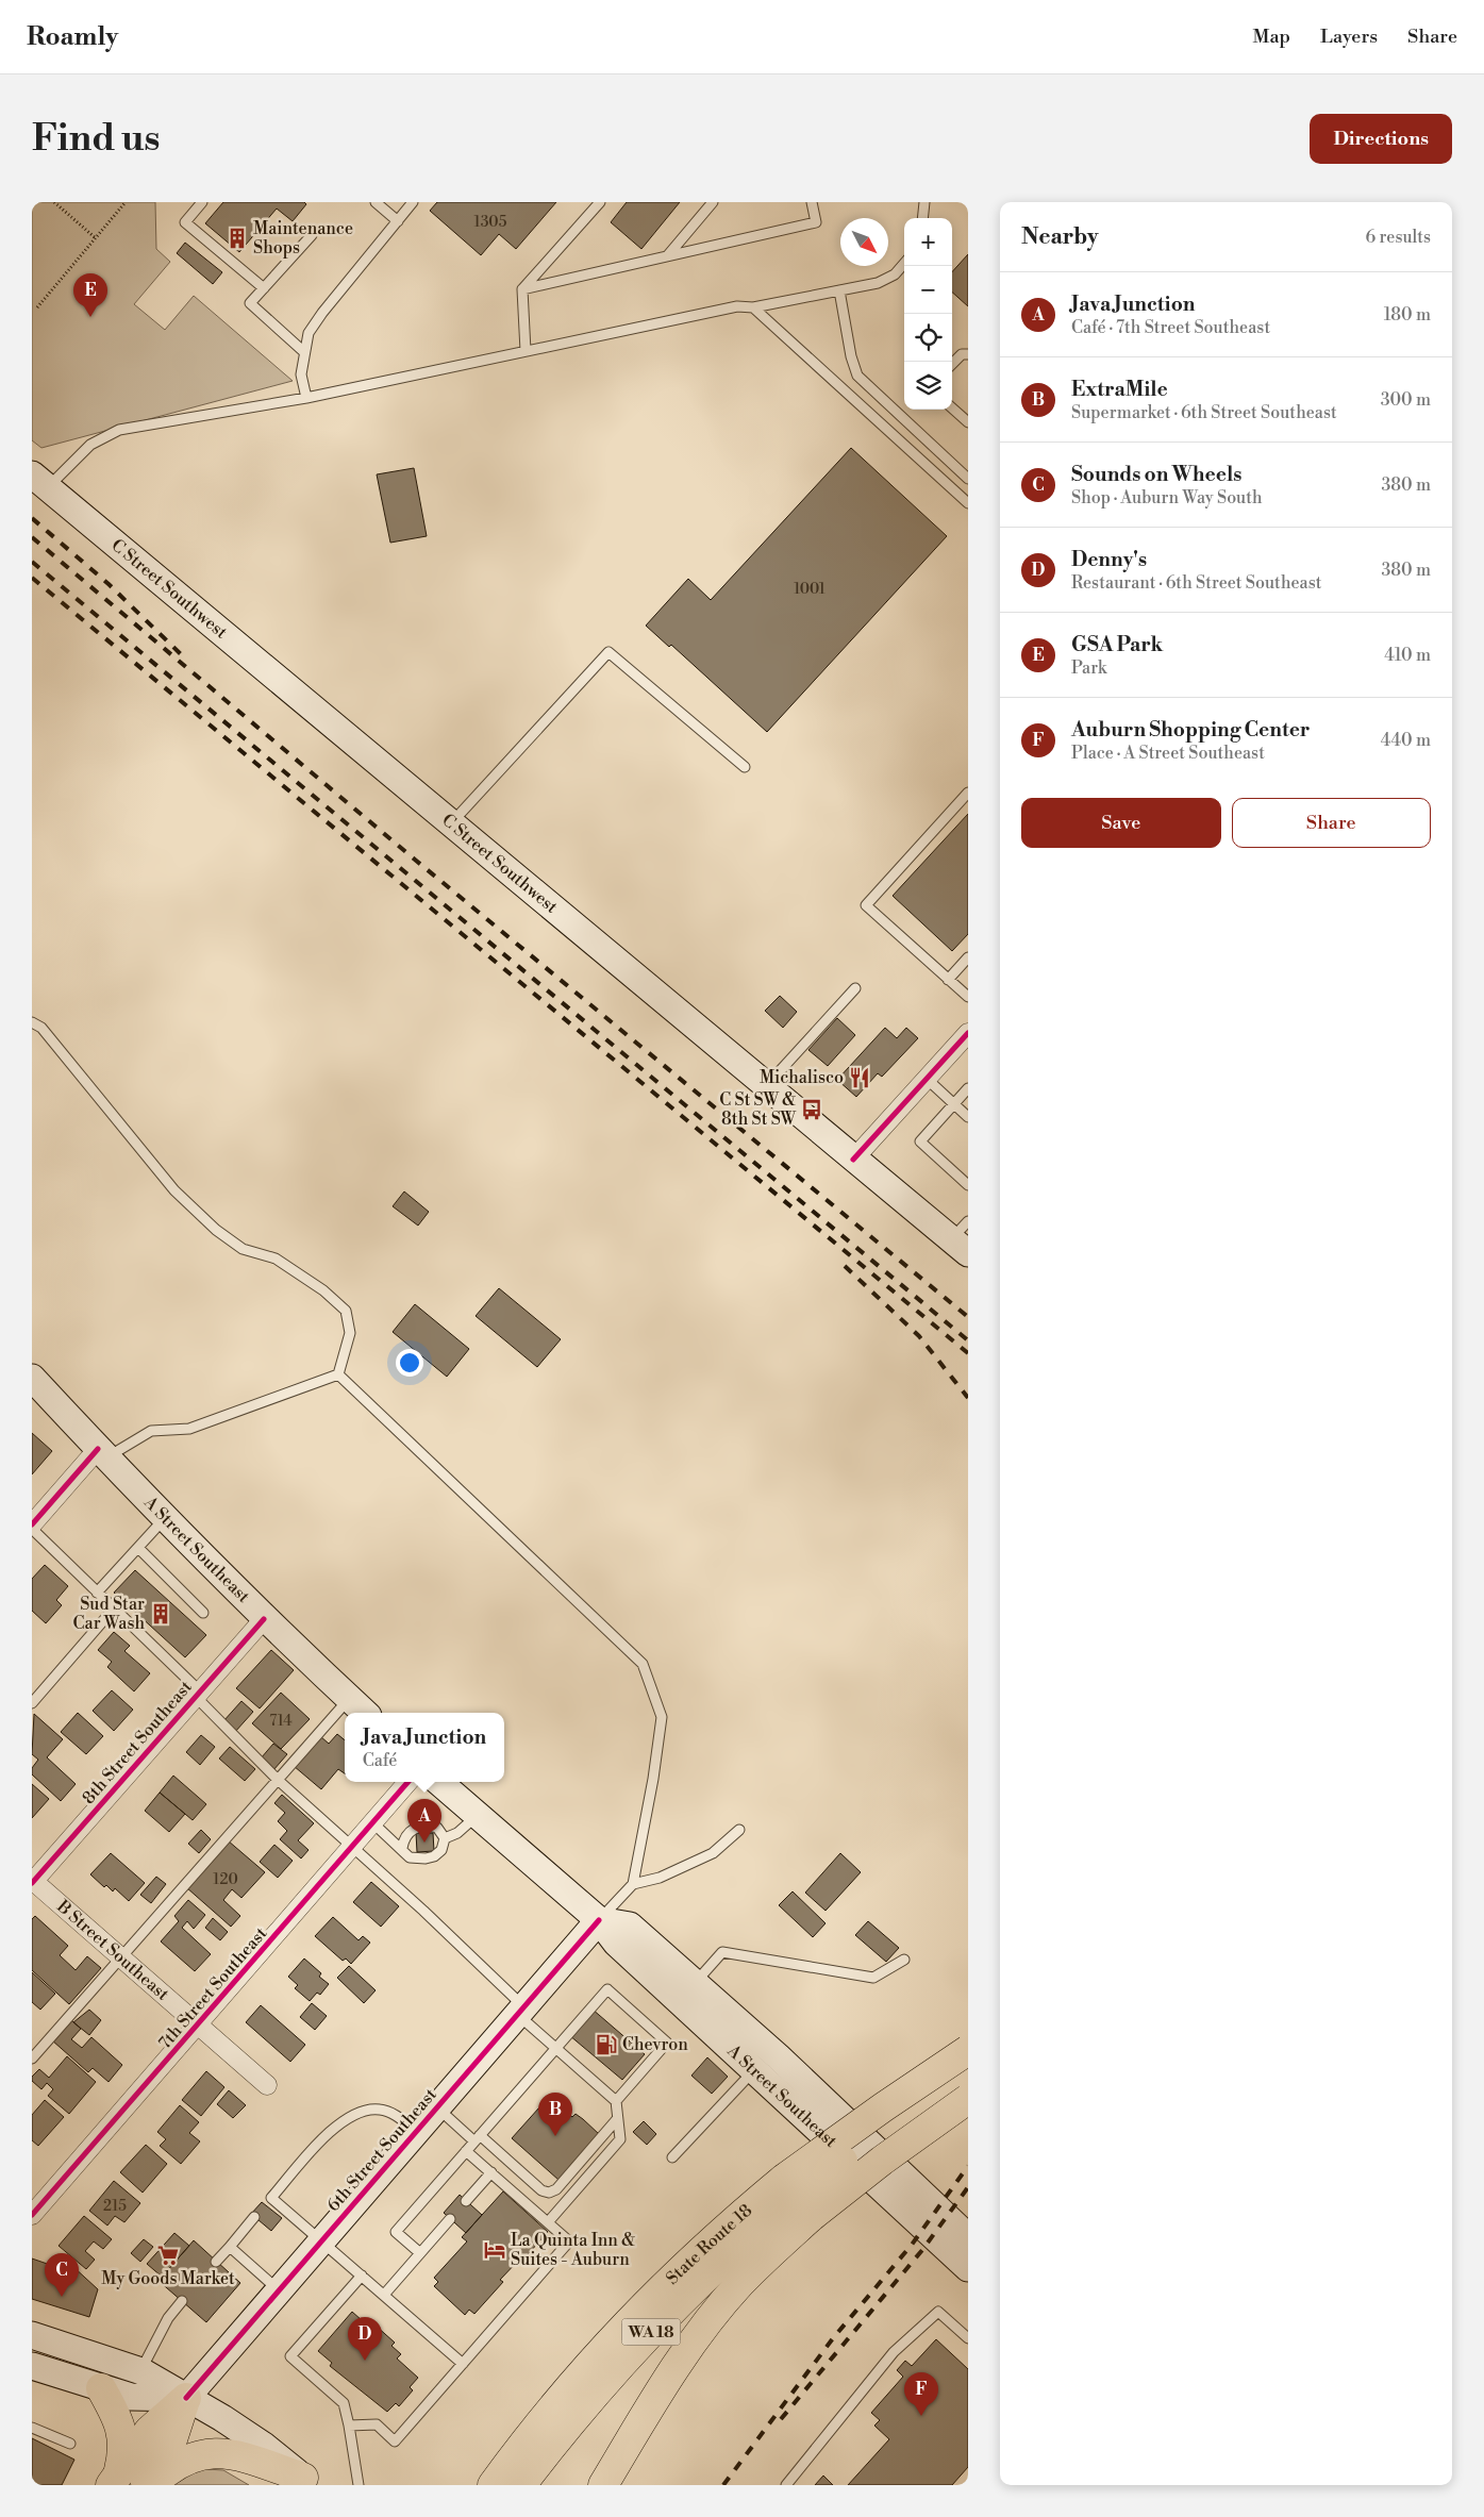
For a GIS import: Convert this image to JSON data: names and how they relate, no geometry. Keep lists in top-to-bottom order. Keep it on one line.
{"streets":{"highway":["State Route 18","WA 18"],"main road":["C Street Southwest","A Street Southeast","6th Street Southeast"],"street":["8th Street Southeast","B Street Southeast","7th Street Southeast"]},"crossings":[["A Street Southeast","8th Street Southeast"],["A Street Southeast","6th Street Southeast"],["8th Street Southeast","B Street Southeast"],["B Street Southeast","7th Street Southeast"]],"places":{"building":["Maintenance Shops","Sud Star Car Wash"],"restaurant":["Michalisco"],"bus stop":["C St SW & 8th St SW"],"fuel station":["Chevron"],"hotel":["La Quinta Inn & Suites - Auburn"],"supermarket":["My Goods Market"]},"house_numbers":["1305","1001","714","120","215"],"north":"bottom right","page":{"header":"Roamly","nav":["Map","Layers","Share"],"buttons":["Directions",["Save","Share"]],"title":"Find us","heading":["Nearby","6 results"],"map_buttons":["+","−"],"list":[{"mark":"A","name":"Java Junction","note":"Café · 7th Street Southeast","value":"180 m"},{"mark":"B","name":"ExtraMile","note":"Supermarket · 6th Street Southeast","value":"300 m"},{"mark":"C","name":"Sounds on Wheels","note":"Shop · Auburn Way South","value":"380 m"},{"mark":"D","name":"Denny's","note":"Restaurant · 6th Street Southeast","value":"380 m"},{"mark":"E","name":"GSA Park","note":"Park","value":"410 m"},{"mark":"F","name":"Auburn Shopping Center","note":"Place · A Street Southeast","value":"440 m"}],"pins":["E","A","B","C","D","F"],"popup":["Java Junction","Café"]}}
